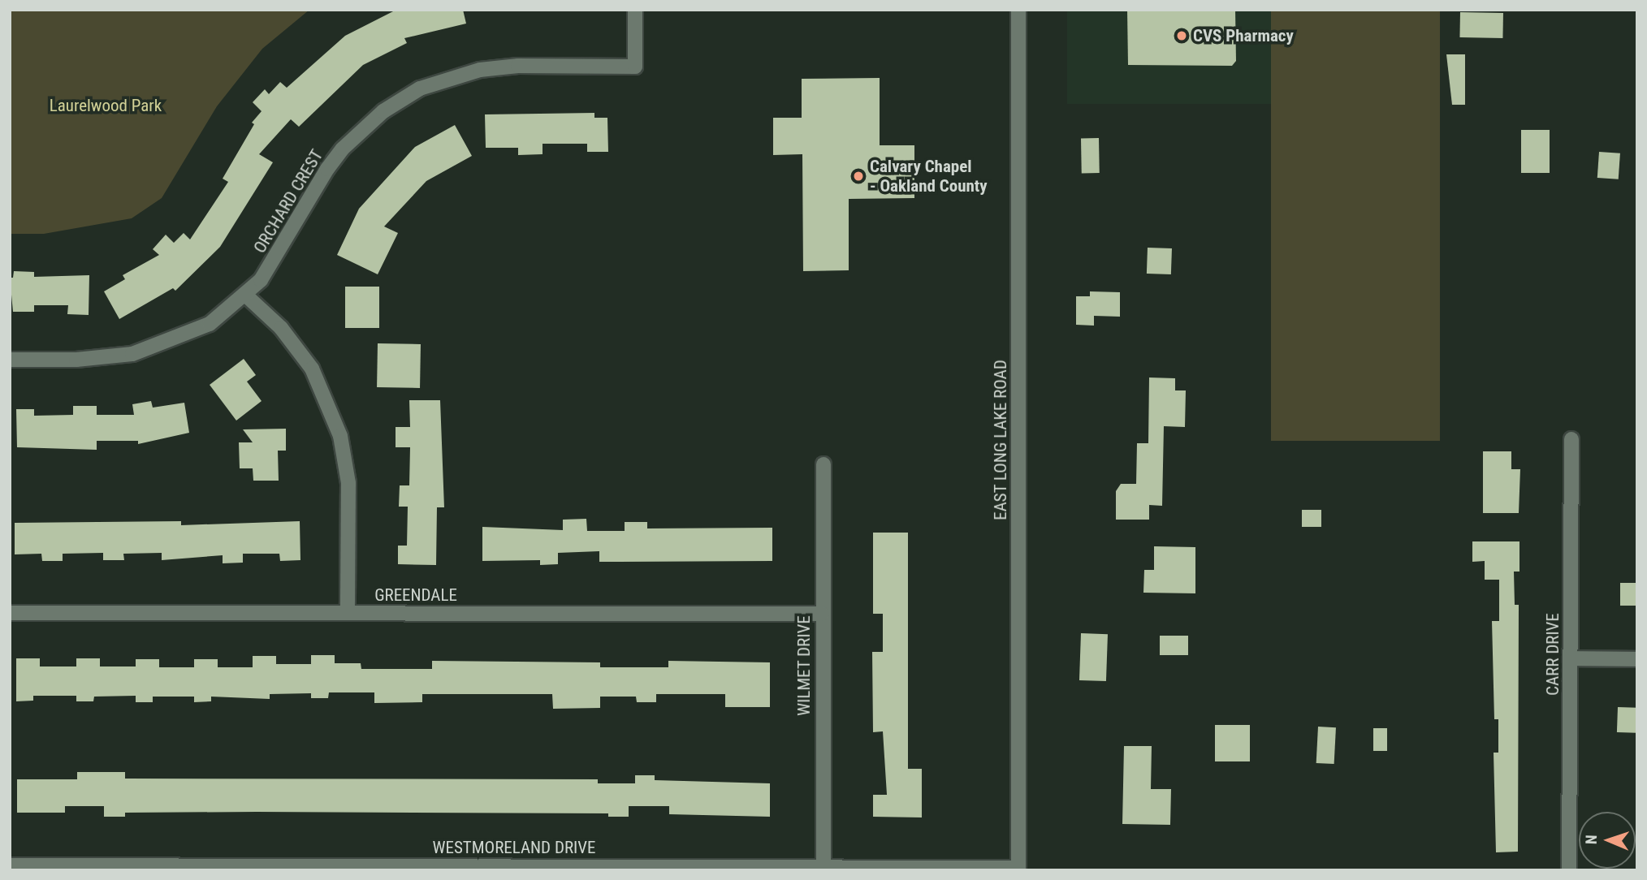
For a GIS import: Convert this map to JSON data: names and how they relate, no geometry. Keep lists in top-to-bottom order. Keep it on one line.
{"streets":{"street":["ORCHARD CREST","EAST LONG LAKE ROAD","GREENDALE","CARR DRIVE","WILMET DRIVE","WESTMORELAND DRIVE"]},"crossings":[["EAST LONG LAKE ROAD","WESTMORELAND DRIVE"],["GREENDALE","WILMET DRIVE"],["WILMET DRIVE","WESTMORELAND DRIVE"]],"parks":["Laurelwood Park"],"places":["CVS Pharmacy","Calvary Chapel - Oakland County"],"north":"left"}
